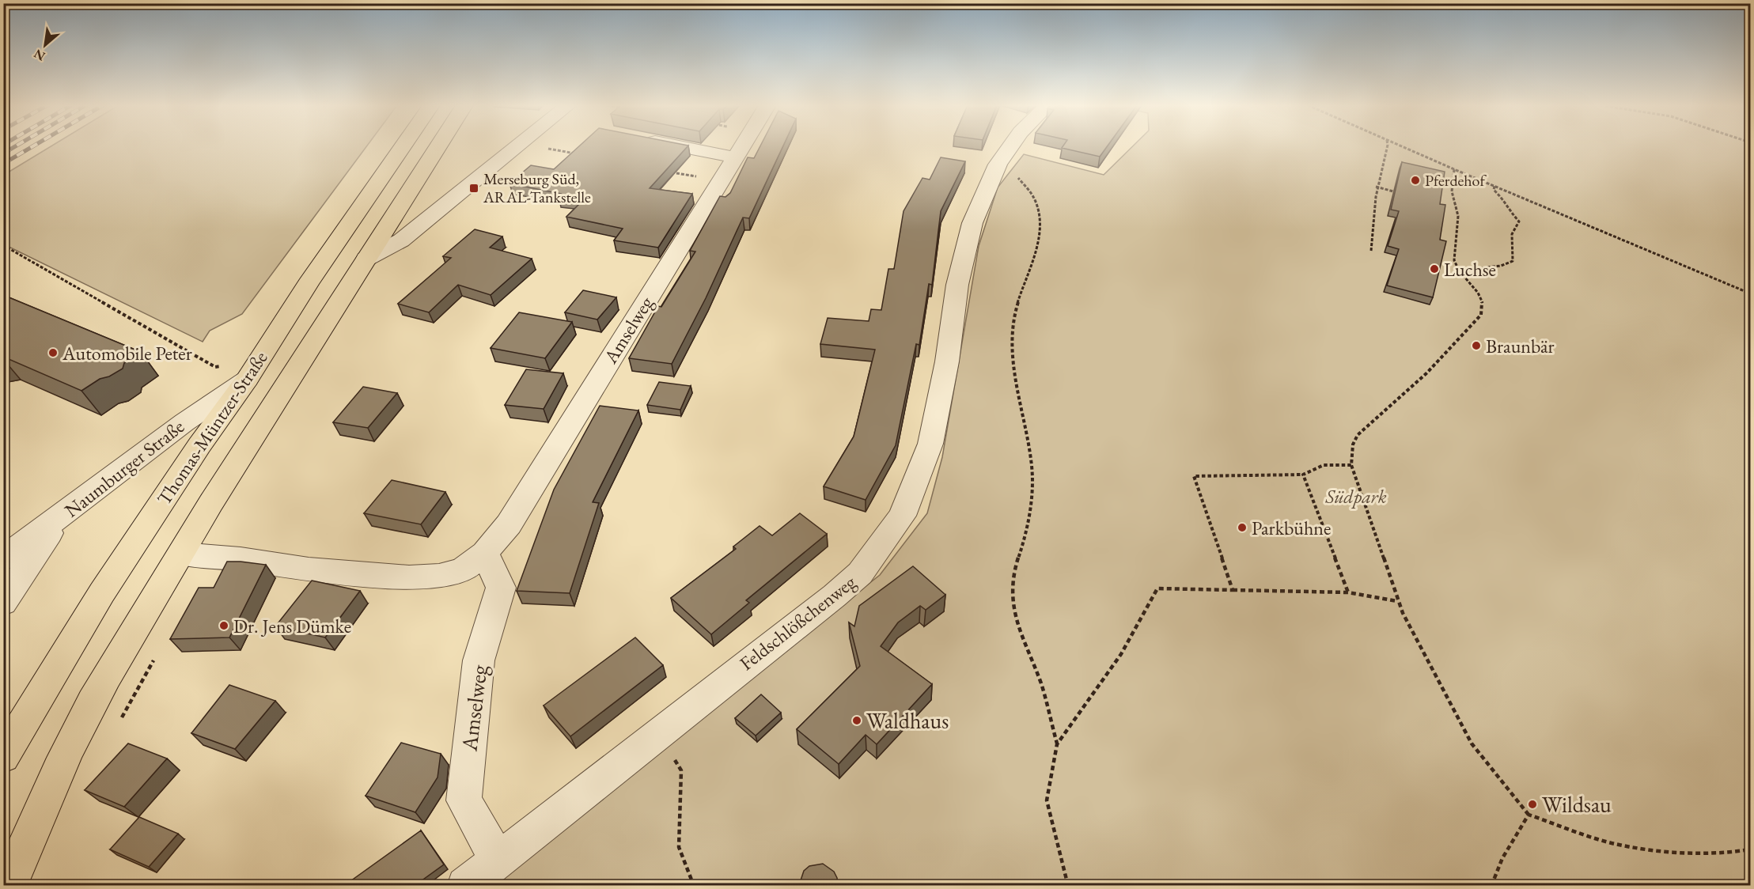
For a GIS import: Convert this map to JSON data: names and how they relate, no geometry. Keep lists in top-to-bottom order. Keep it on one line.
{"streets":{"main road":["Thomas-Müntzer-Straße"],"street":["Amselweg","Naumburger Straße","Feldschlößchenweg"]},"crossings":[["Amselweg","Thomas-Müntzer-Straße"],["Amselweg","Feldschlößchenweg"],["Thomas-Müntzer-Straße","Naumburger Straße"]],"parks":["Südpark"],"places":{"other":["Pferdehof","Luchse","Braunbär","Automobile Peter","Parkbühne","Dr. Jens Dümke","Waldhaus","Wildsau"],"transit":["Merseburg Süd, ARAL-Tankstelle"]},"north":"bottom left"}
